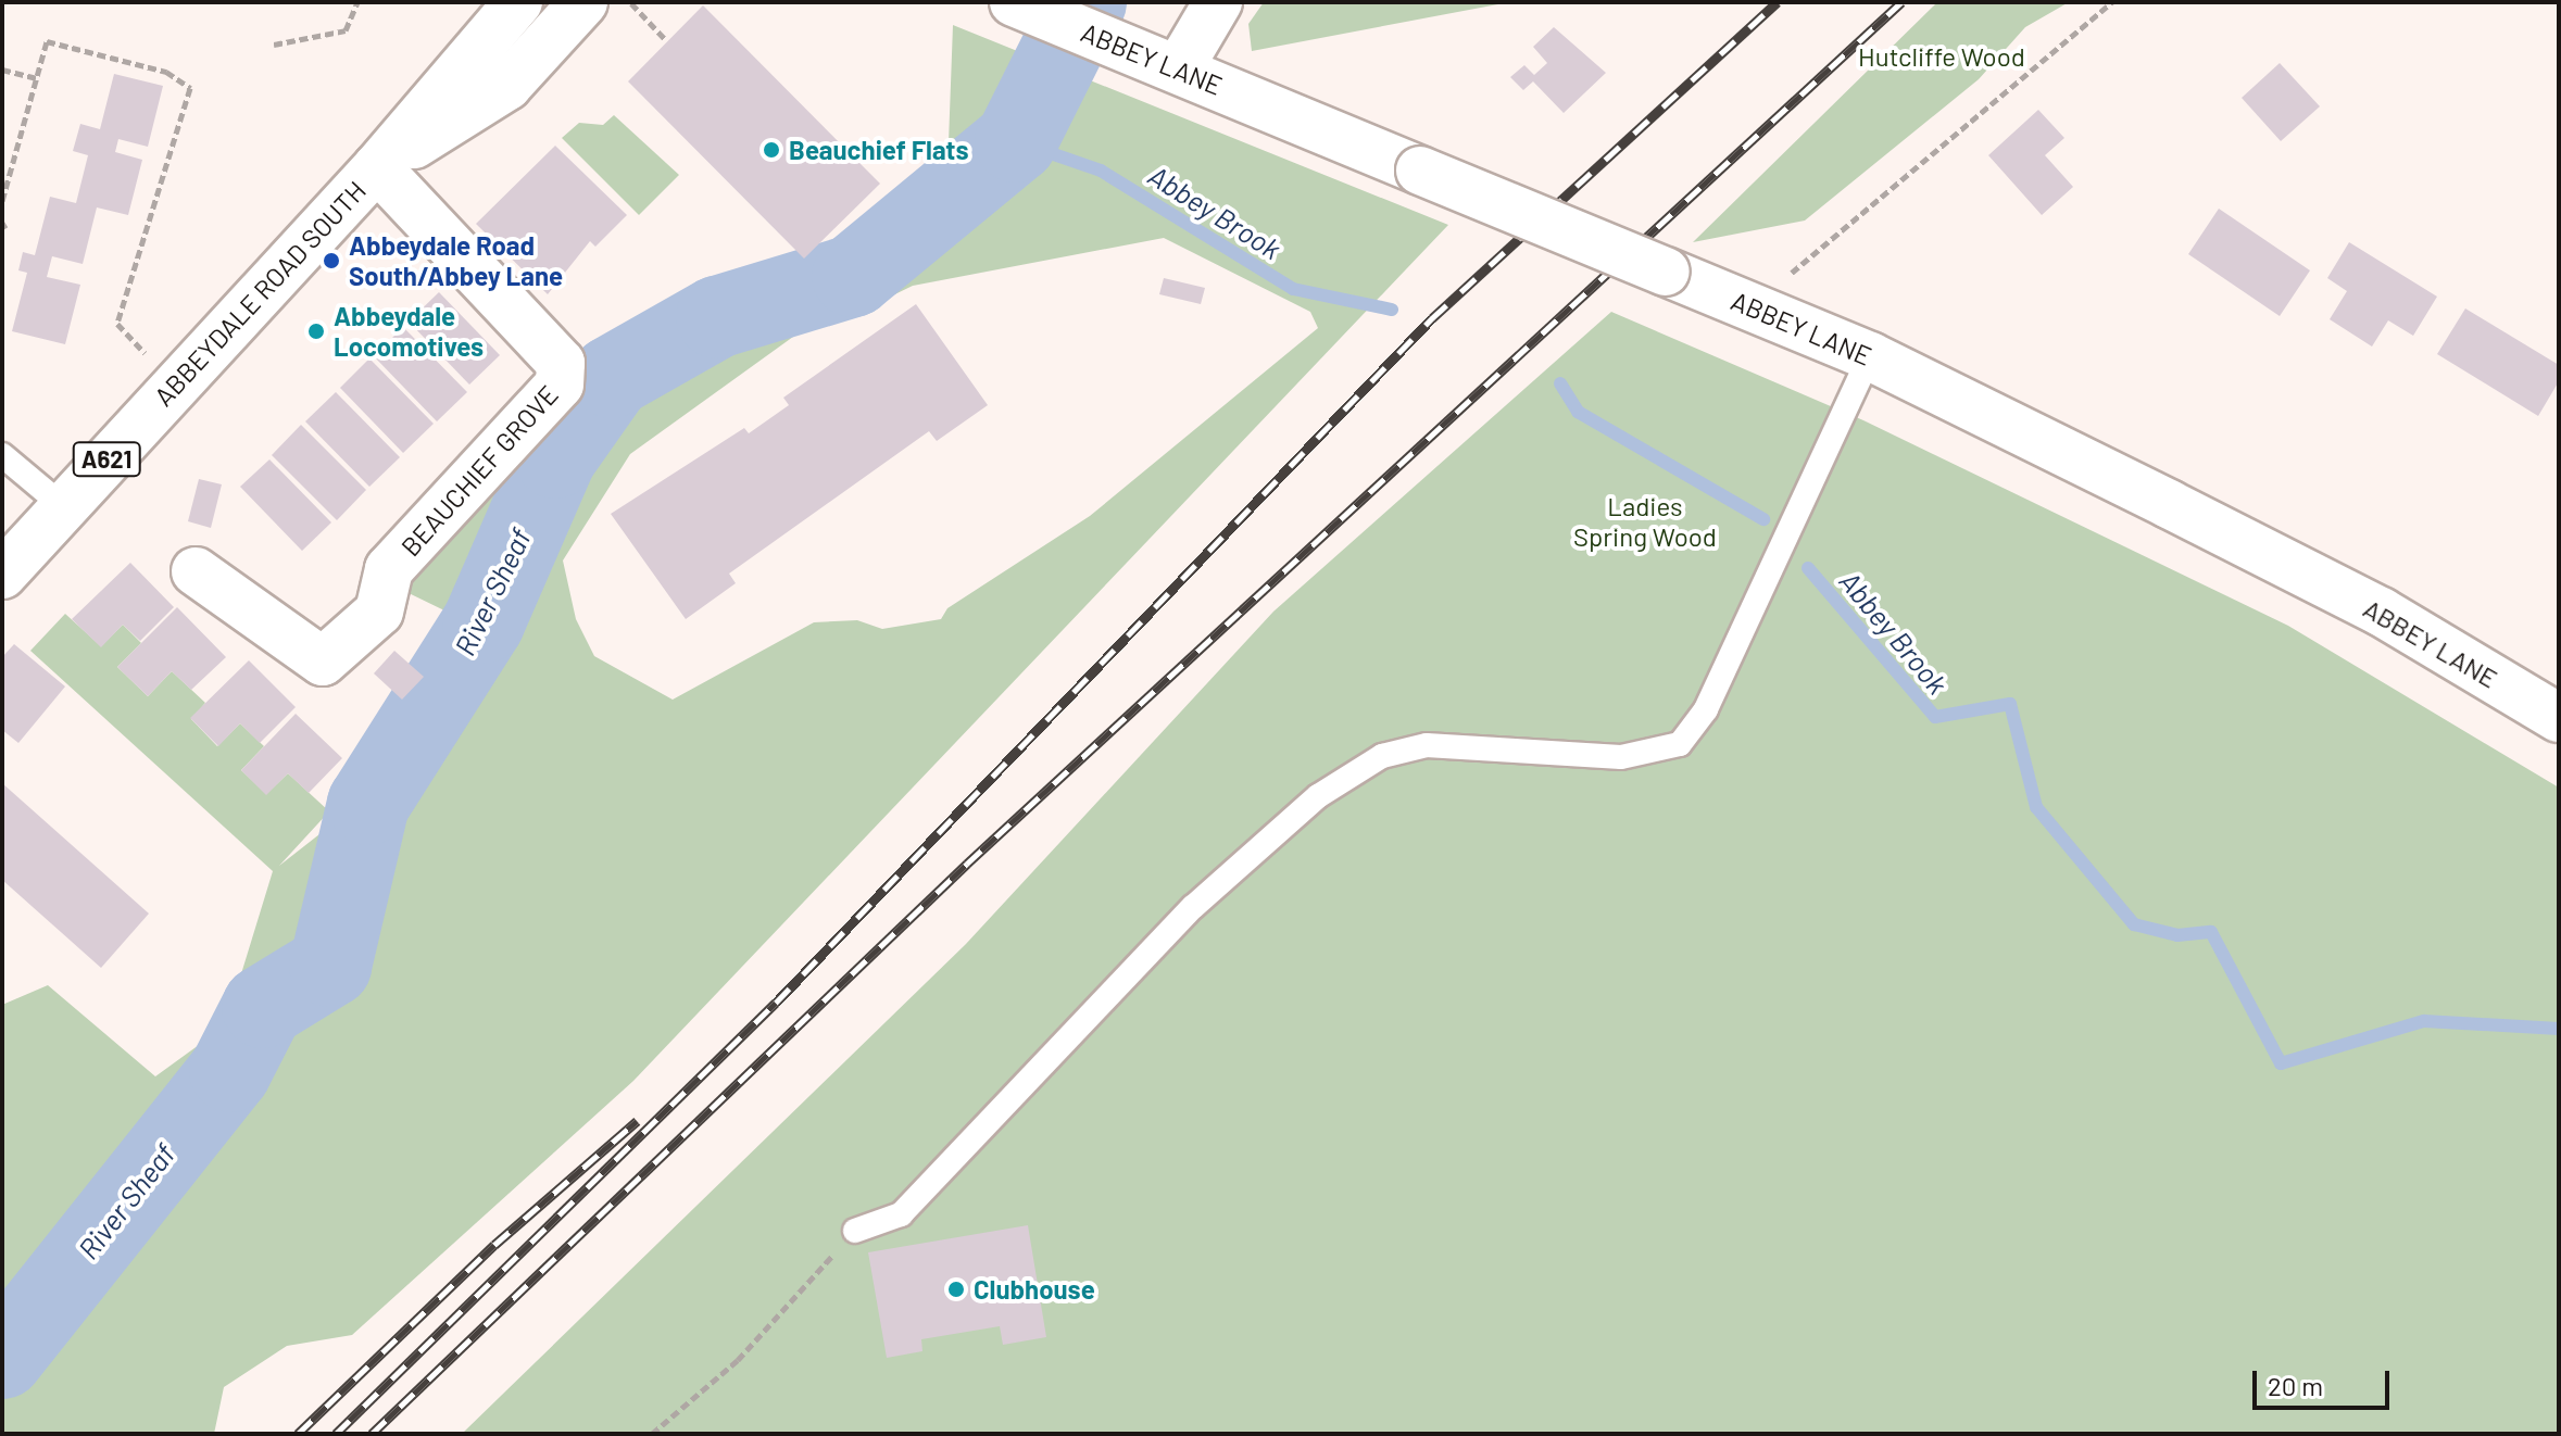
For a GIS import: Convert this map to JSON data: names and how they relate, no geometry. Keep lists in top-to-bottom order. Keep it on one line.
{"streets":{"main road":["ABBEY LANE","ABBEYDALE ROAD SOUTH","A621","BEAUCHIEF GROVE"]},"crossings":[["ABBEYDALE ROAD SOUTH","BEAUCHIEF GROVE"]],"water":["Abbey Brook","River Sheaf"],"parks":["Hutcliffe Wood","Ladies Spring Wood"],"places":["Beauchief Flats","Abbeydale Road South/Abbey Lane","Abbeydale Locomotives","Clubhouse"],"scale_bar":"20 m"}
